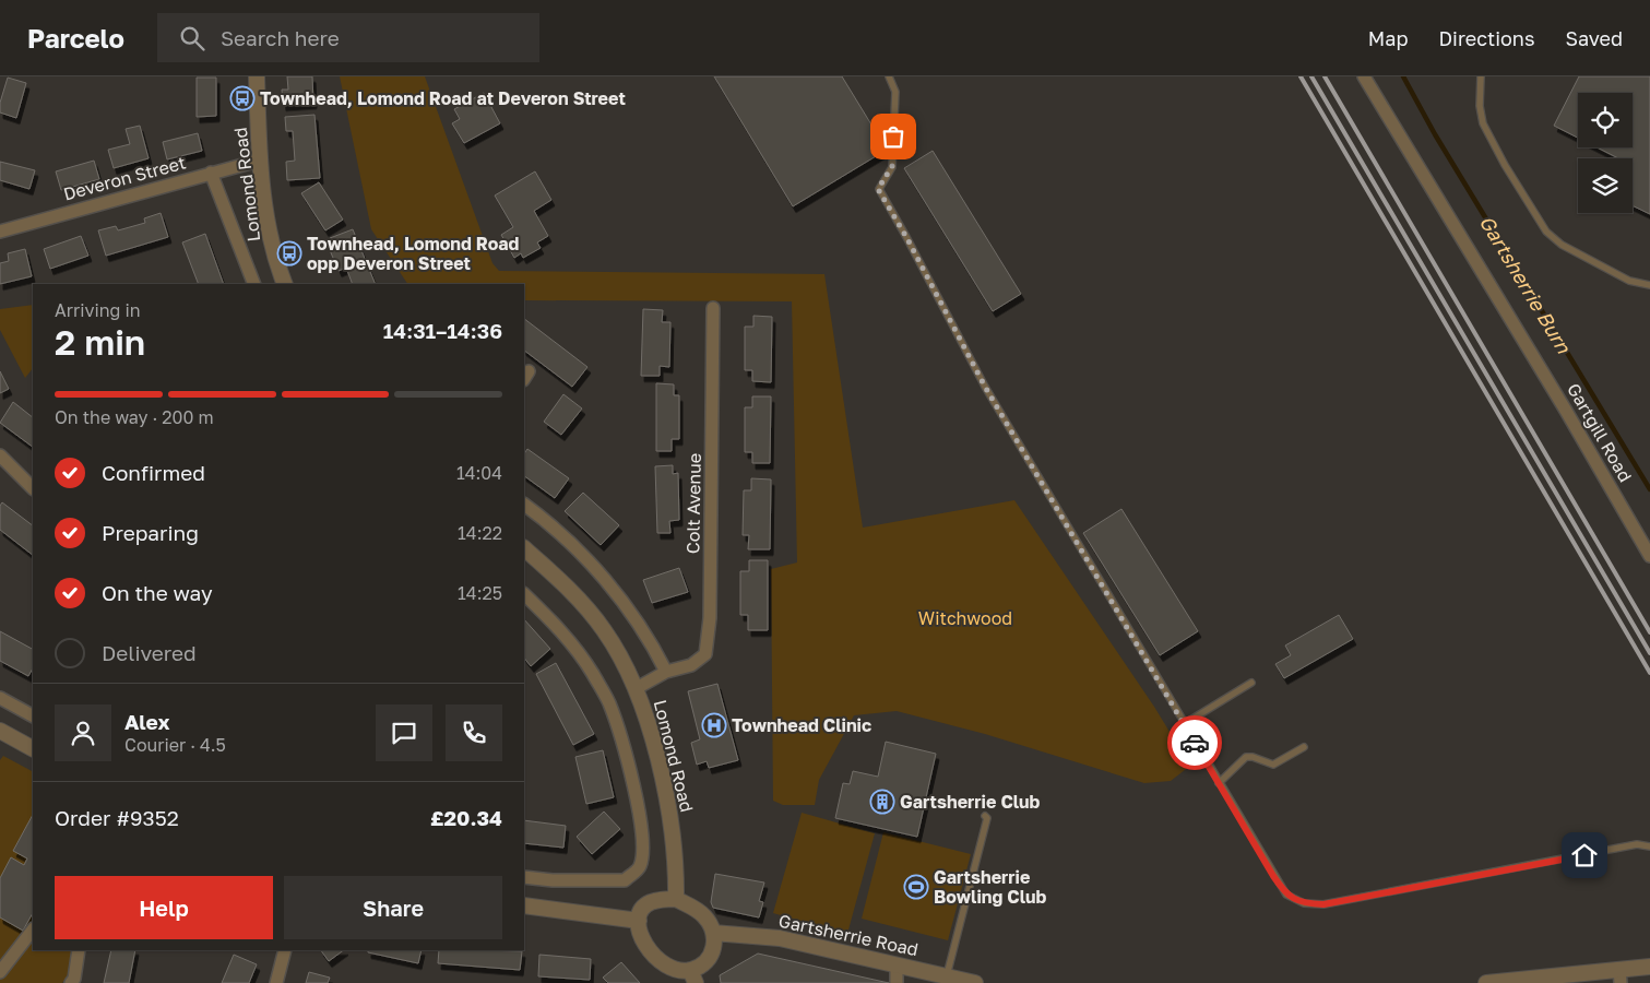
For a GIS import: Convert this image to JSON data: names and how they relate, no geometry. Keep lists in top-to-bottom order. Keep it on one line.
{"streets":{"street":["Deveron Street","Lomond Road","Gartgill Road","Colt Avenue","Gartsherrie Road"]},"crossings":[["Deveron Street","Lomond Road"],["Lomond Road","Colt Avenue"],["Lomond Road","Gartsherrie Road"]],"water":["Gartsherrie Burn"],"parks":["Witchwood"],"places":{"bus stop":["Townhead, Lomond Road at Deveron Street","Townhead, Lomond Road opp Deveron Street"],"hospital":["Townhead Clinic"],"building":["Gartsherrie Club"],"sports":["Gartsherrie Bowling Club"]},"page":{"header":"Parcelo","search":"Search here","nav":["Map","Directions","Saved"],"heading":["2 min","Arriving in","14:31–14:36"],"panel":["Alex","Courier · 4.5","Order #9352","£20.34"],"bar":"On the way · 200 m","list":[["Confirmed","14:04"],["Preparing","14:22"],["On the way","14:25"],"Delivered"],"buttons":["Help","Share"]}}
